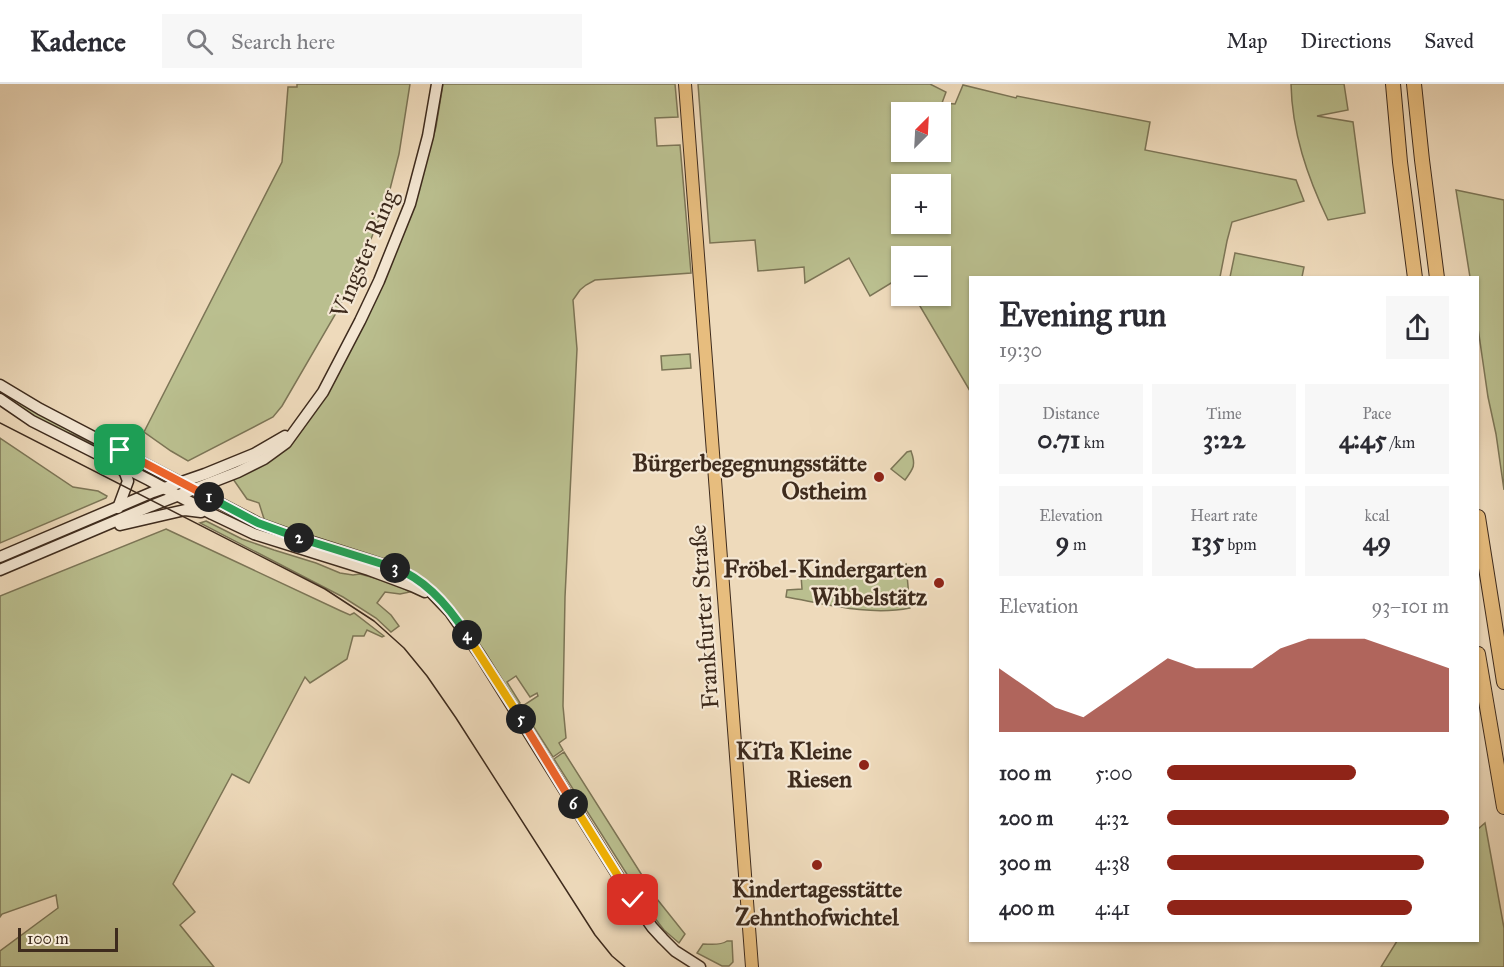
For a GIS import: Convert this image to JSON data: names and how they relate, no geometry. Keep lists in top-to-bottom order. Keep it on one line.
{"streets":{"main road":["Vingster Ring","Frankfurter Straße"]},"places":["Bürgerbegegnungsstätte Ostheim","Fröbel-Kindergarten Wibbelstätz","KiTa Kleine Riesen","Kindertagesstätte Zehnthofwichtel"],"scale_bar":"100 m","north":"top right","page":{"header":"Kadence","search":"Search here","nav":["Map","Directions","Saved"],"map_buttons":["+","−"],"heading":["Evening run","19:30"],"stats":[["Distance","0.71 km"],["Time","3:22"],["Pace","4:45 /km"],["Elevation","9 m"],["Heart rate","135 bpm"],["kcal","49"]],"pins":["1","2","3","4","5","6"],"chart":["Elevation","93–101 m"],"list":[{"name":"100 m","note":"5:00"},{"name":"200 m","note":"4:32"},{"name":"300 m","note":"4:38"},{"name":"400 m","note":"4:41"}],"scale":"100 m"}}
